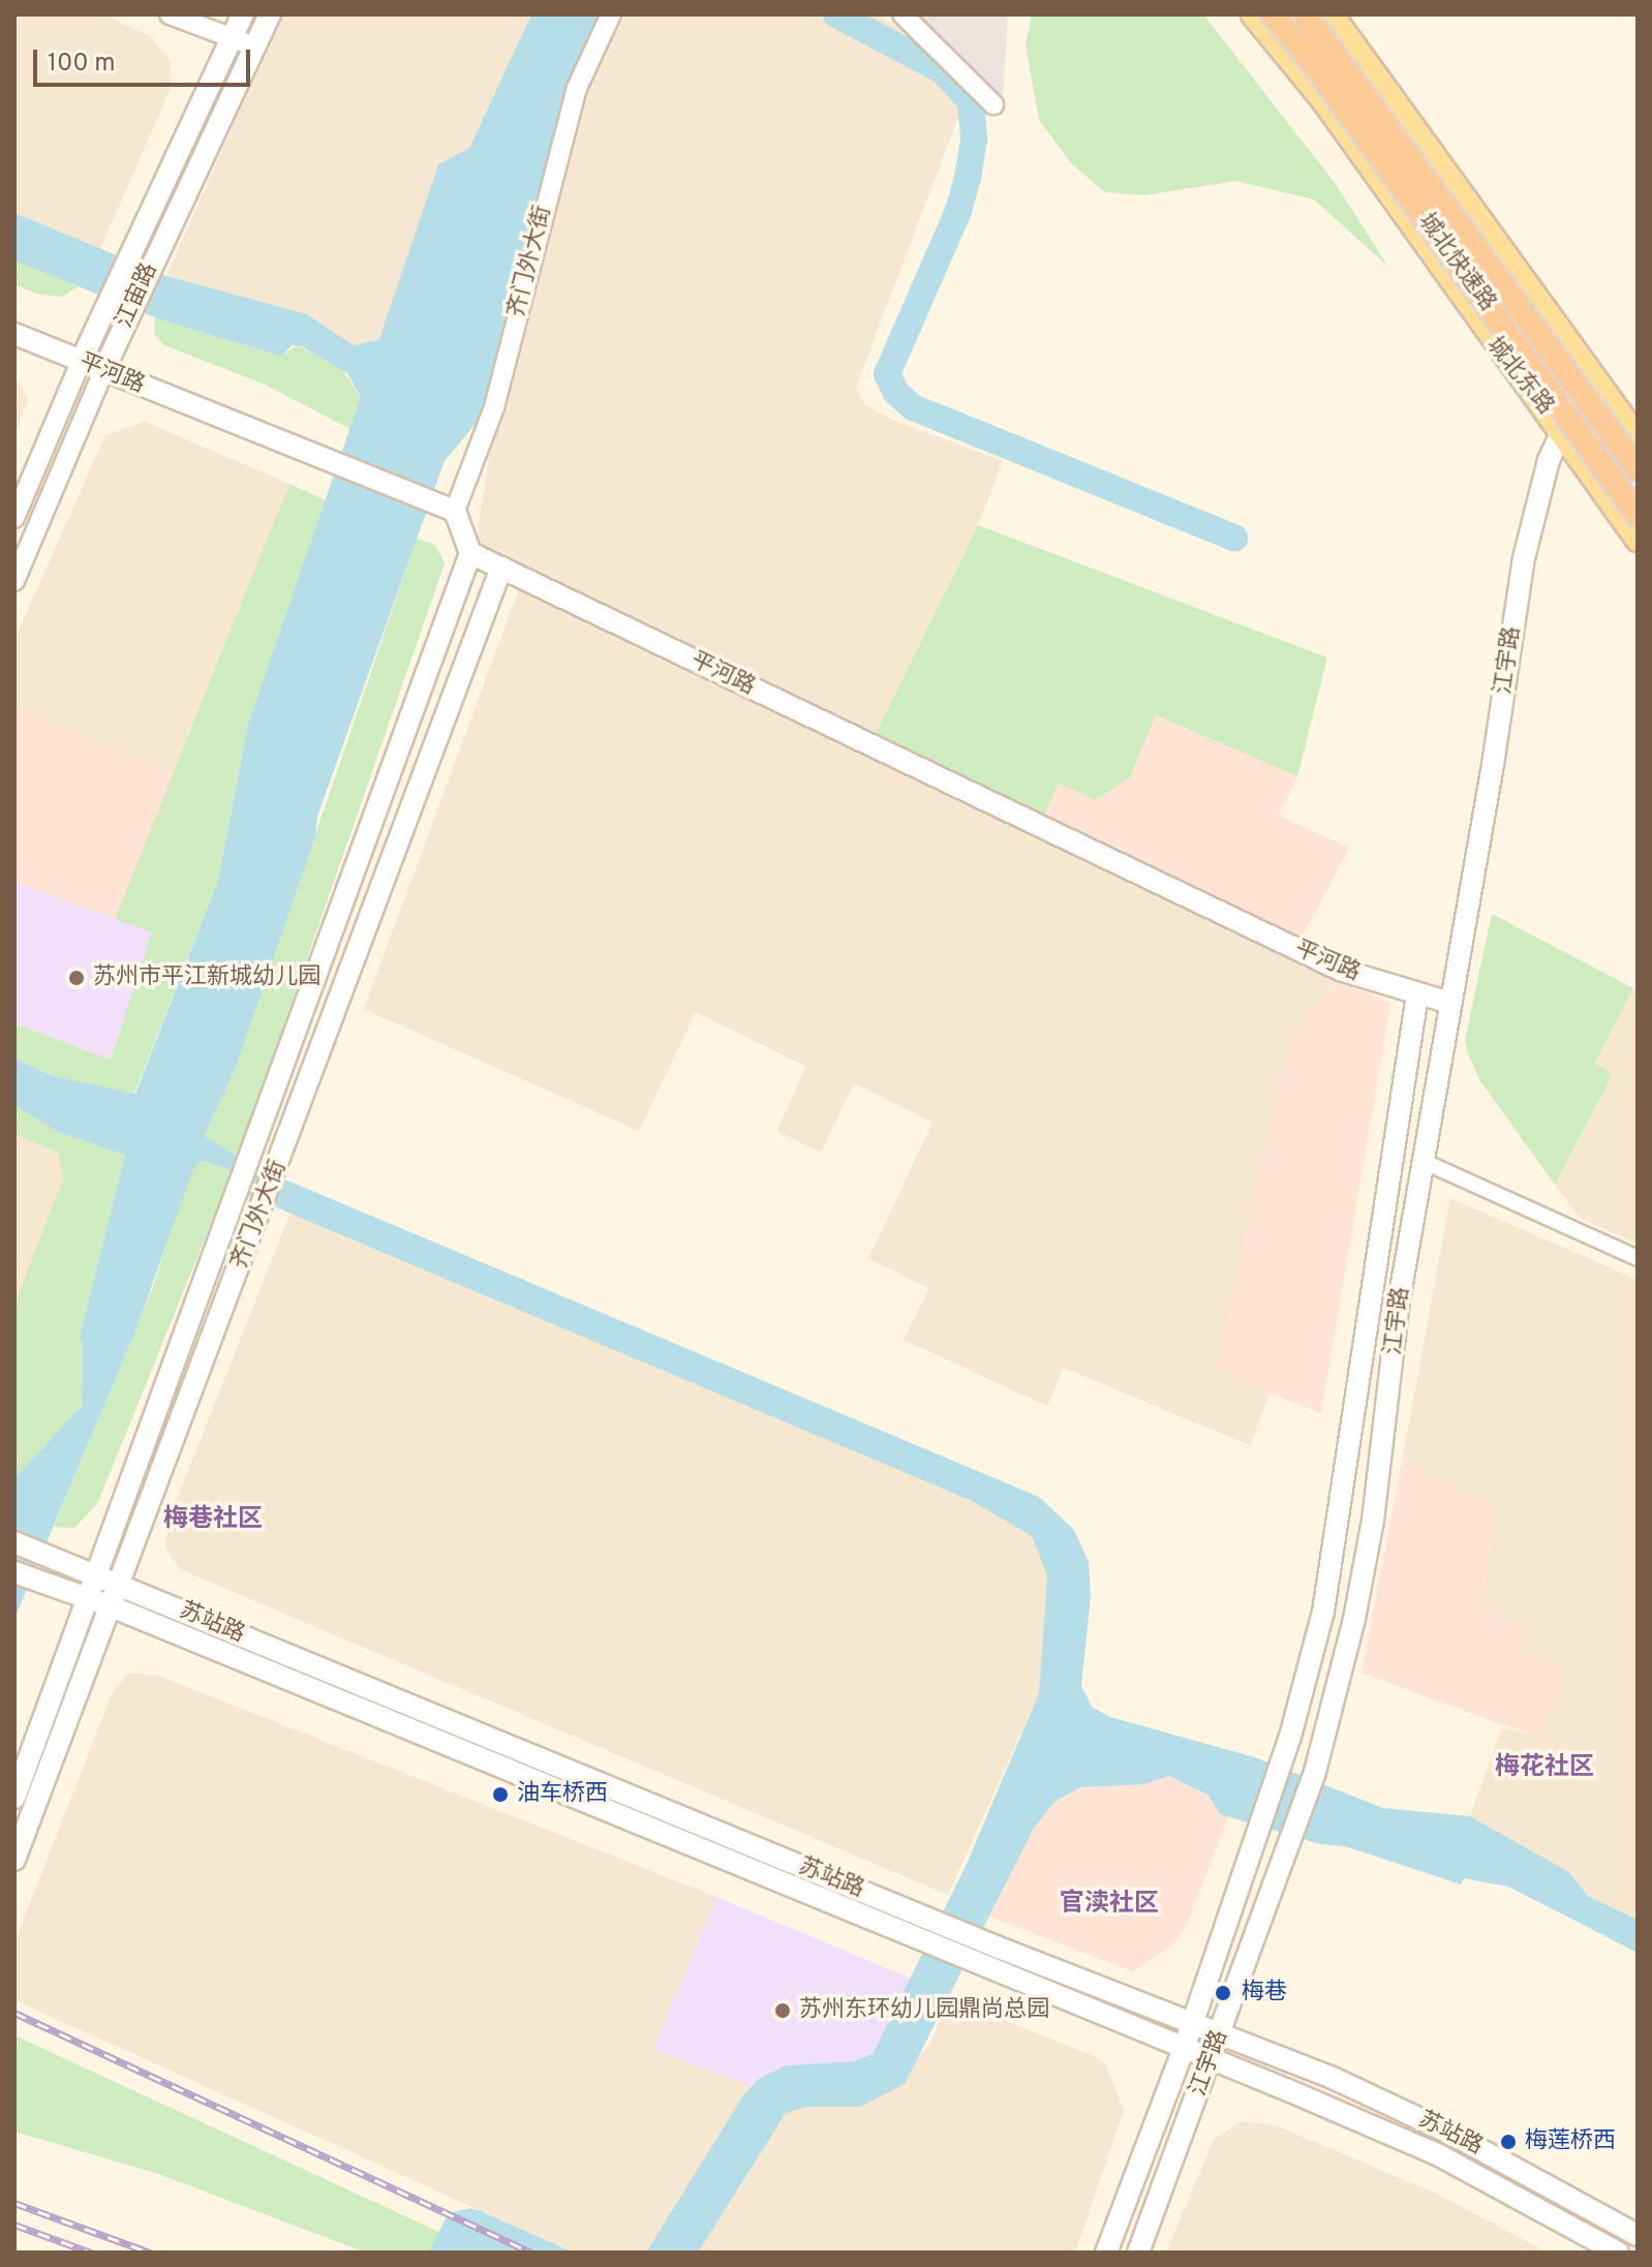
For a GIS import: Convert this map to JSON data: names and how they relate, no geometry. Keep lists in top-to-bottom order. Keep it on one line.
{"streets":{"highway":["城北快速路"],"main road":["齐门外大街","江宙路","平河路","城北东路","江宇路","苏站路"]},"crossings":[["齐门外大街","平河路"],["齐门外大街","苏站路"],["江宙路","平河路"],["平河路","江宇路"],["城北东路","江宇路"],["江宇路","苏站路"]],"districts":["梅巷社区","梅花社区","官渎社区"],"places":["苏州市平江新城幼儿园","油车桥西","梅巷","苏州东环幼儿园鼎尚总园","梅莲桥西"],"scale_bar":"100 m"}
